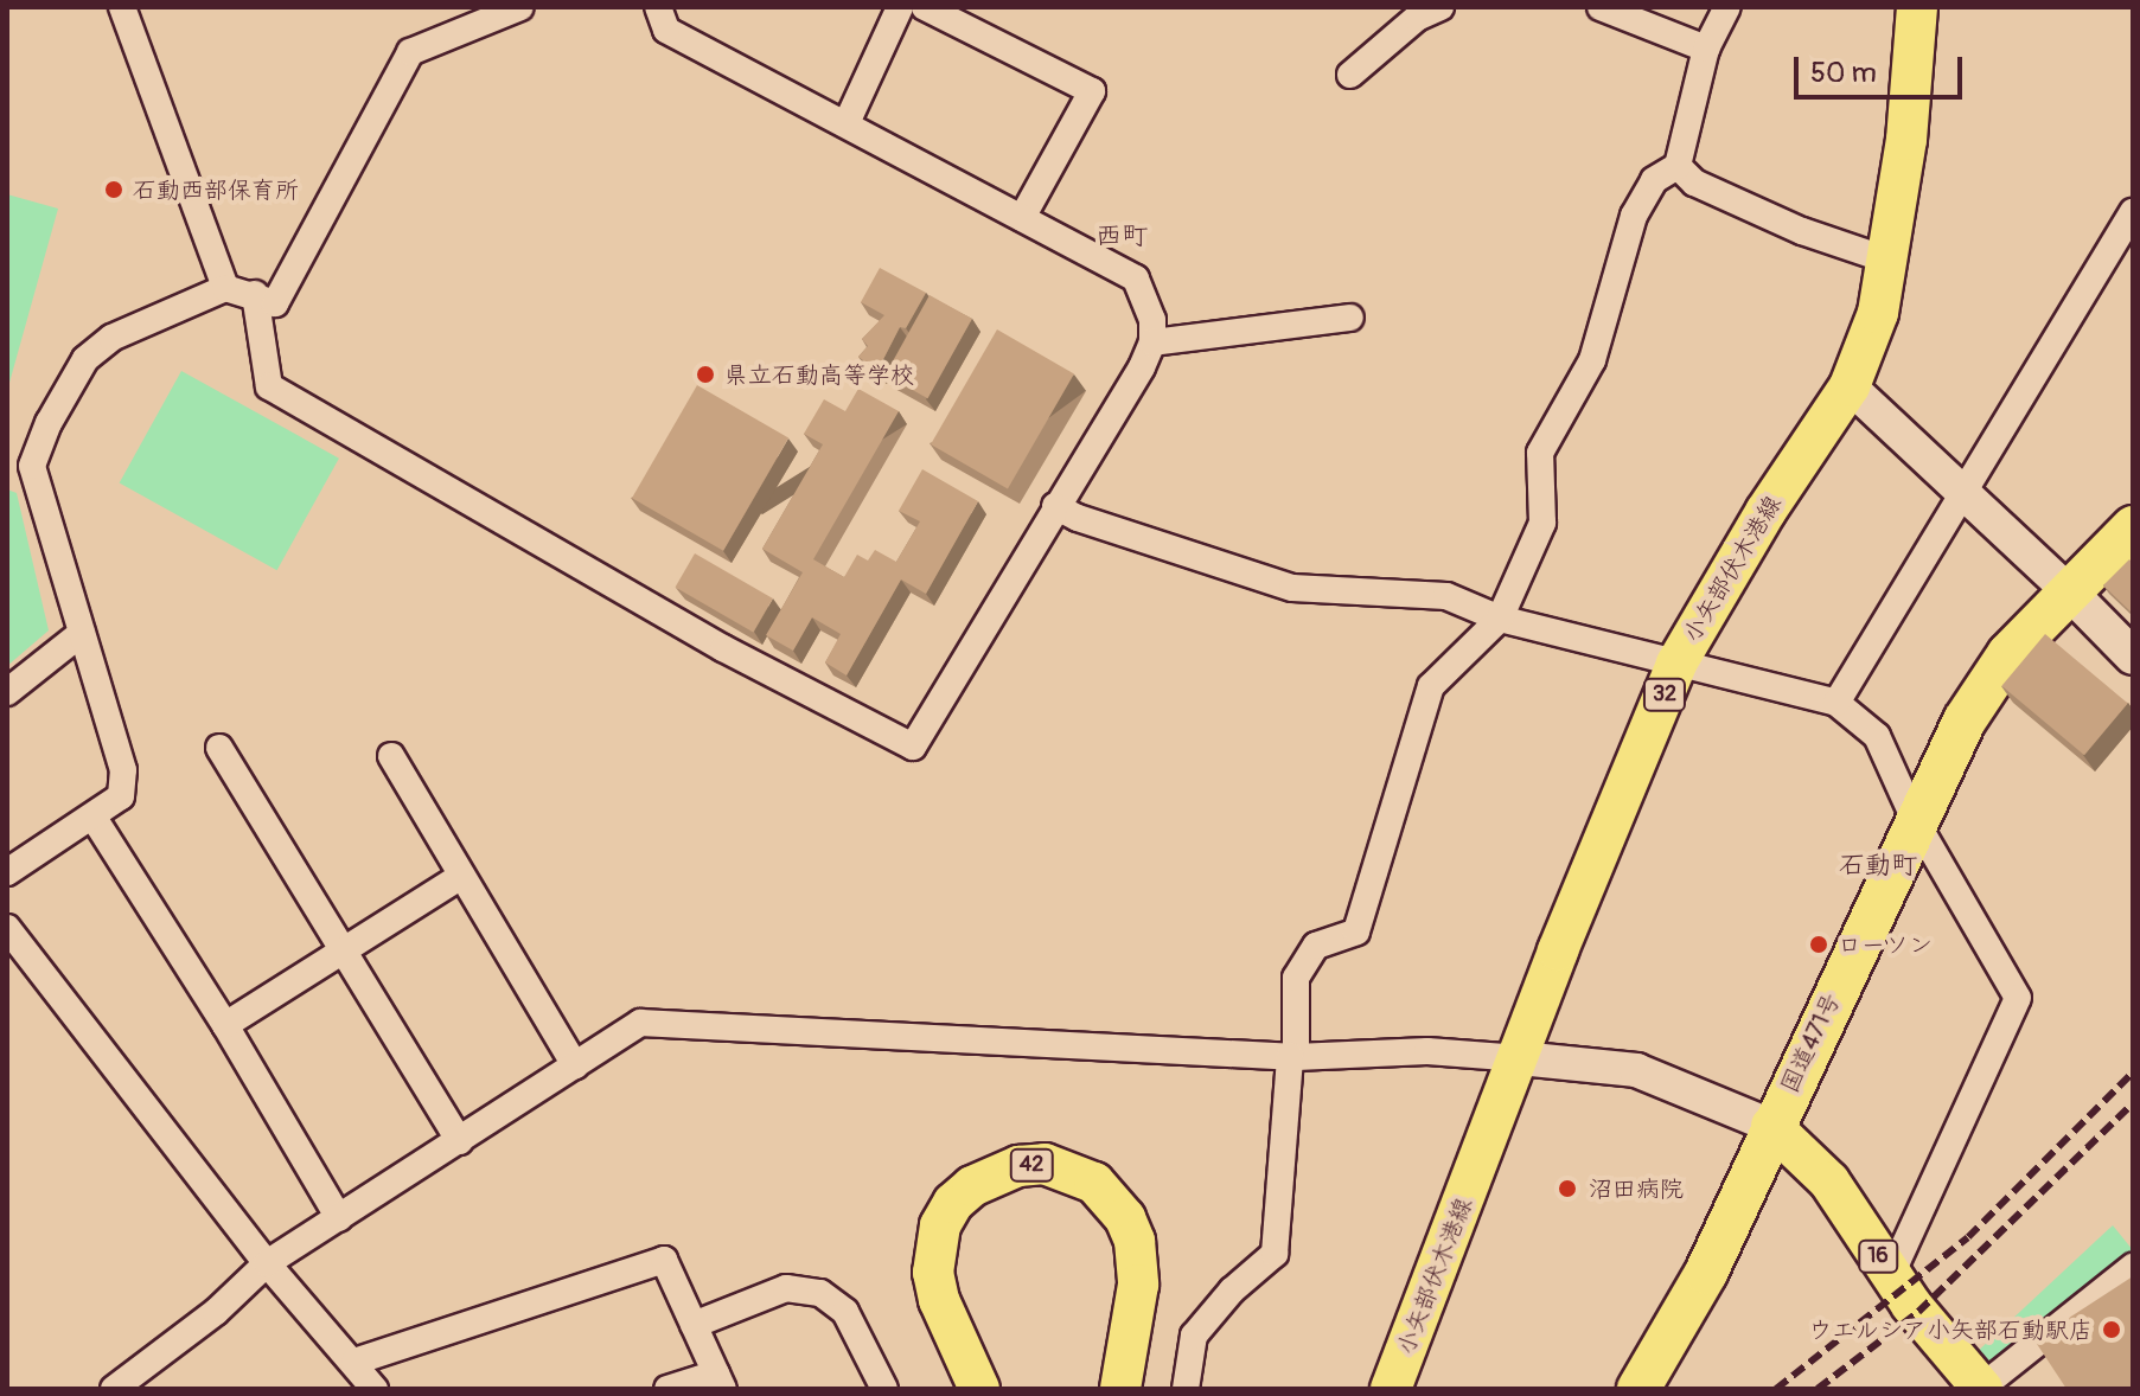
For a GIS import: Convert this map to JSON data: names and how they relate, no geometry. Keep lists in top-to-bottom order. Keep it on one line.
{"streets":{"highway":["国道471号"],"main road":["小矢部伏木港線","32","42","16"]},"crossings":[["国道471号","16"]],"districts":["西町","石動町"],"places":["石動西部保育所","県立石動高等学校","ローソン","沼田病院","ウエルシア小矢部石動駅店"],"scale_bar":"50 m"}
